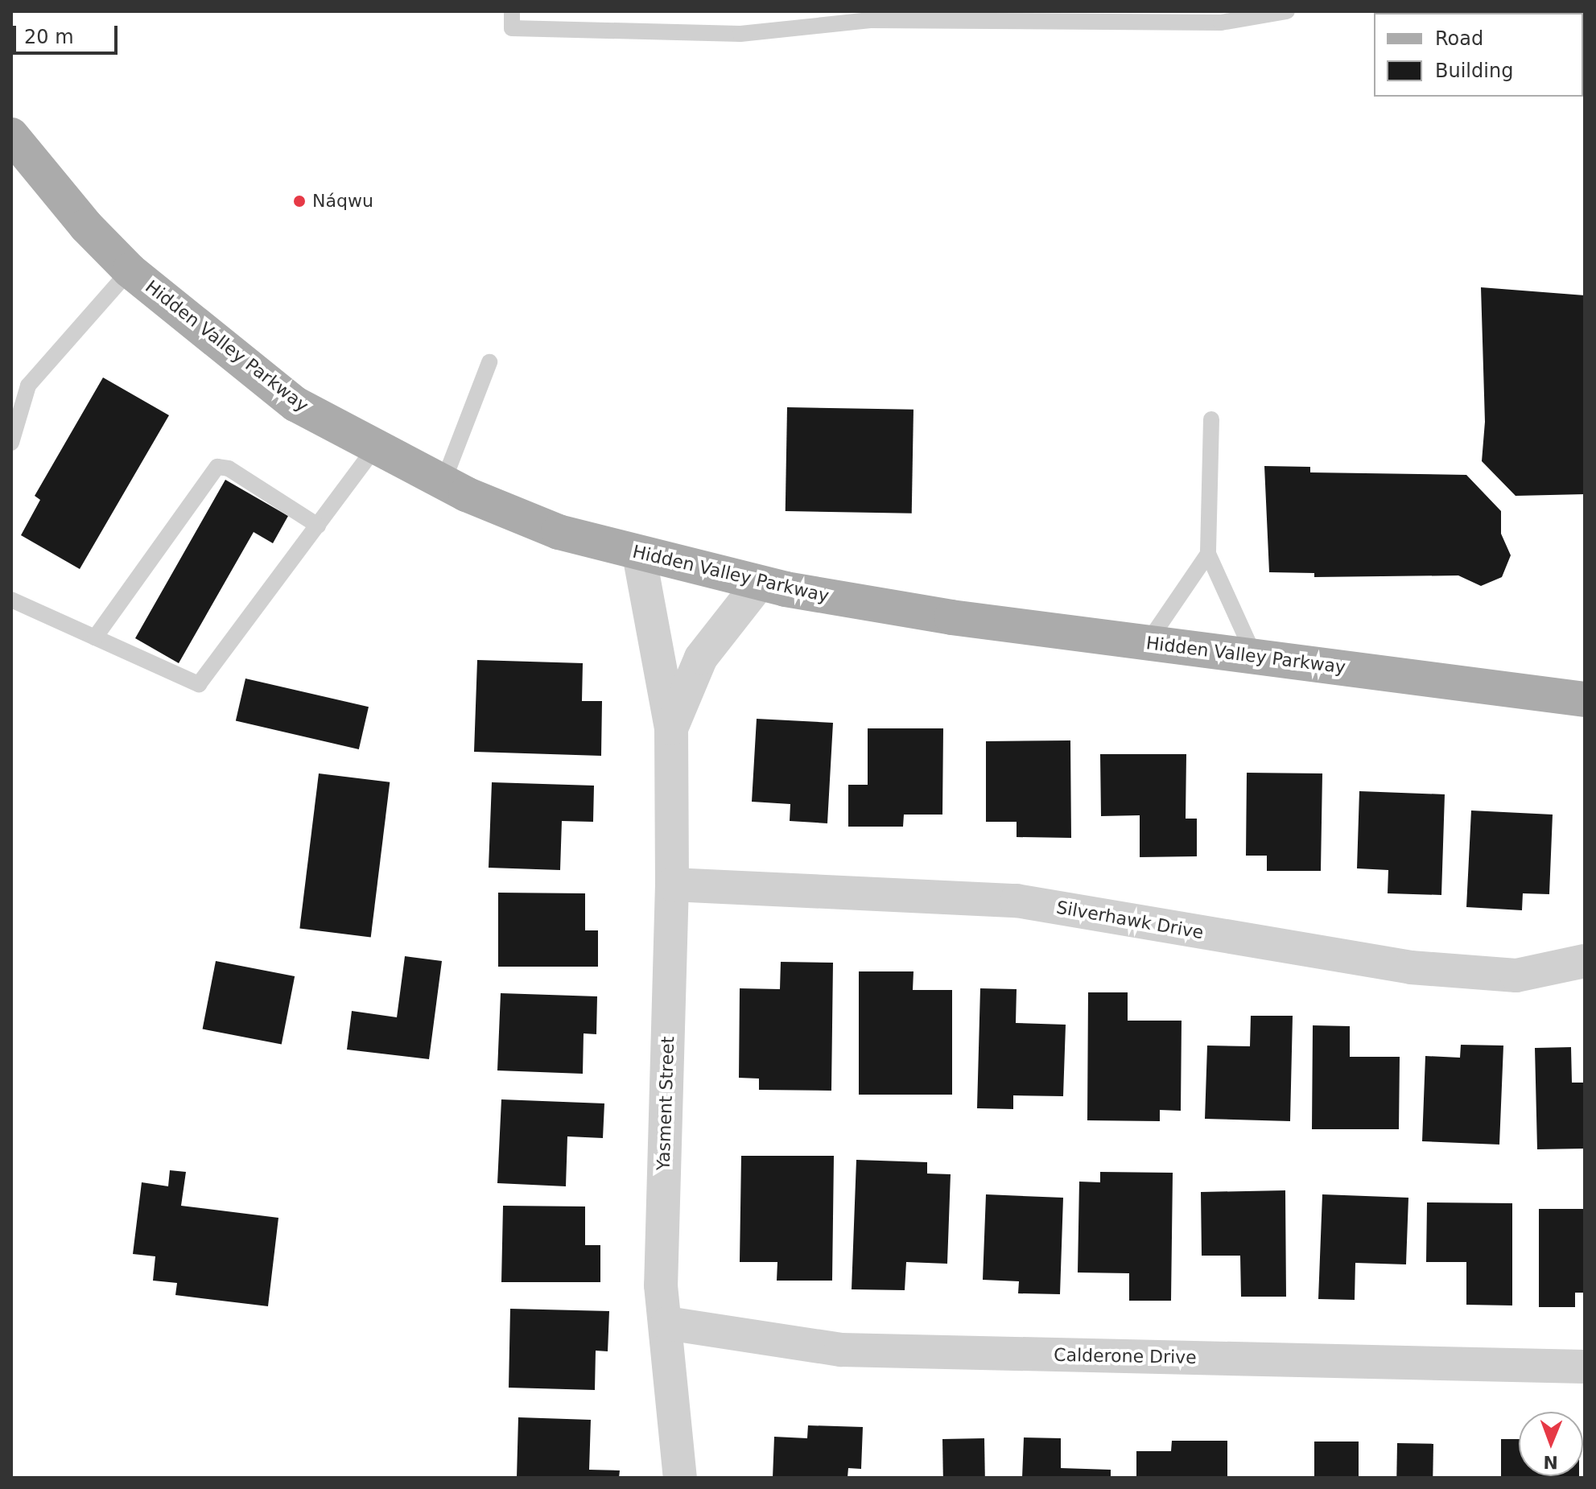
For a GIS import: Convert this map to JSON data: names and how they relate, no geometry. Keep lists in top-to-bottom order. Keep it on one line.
{"streets":{"main road":["Hidden Valley Parkway"],"street":["Silverhawk Drive","Yasment Street","Calderone Drive"]},"crossings":[["Hidden Valley Parkway","Yasment Street"],["Silverhawk Drive","Yasment Street"],["Yasment Street","Calderone Drive"]],"places":["Náqwu"],"legend":["Road","Building"],"scale_bar":"20 m","north":"bottom"}
